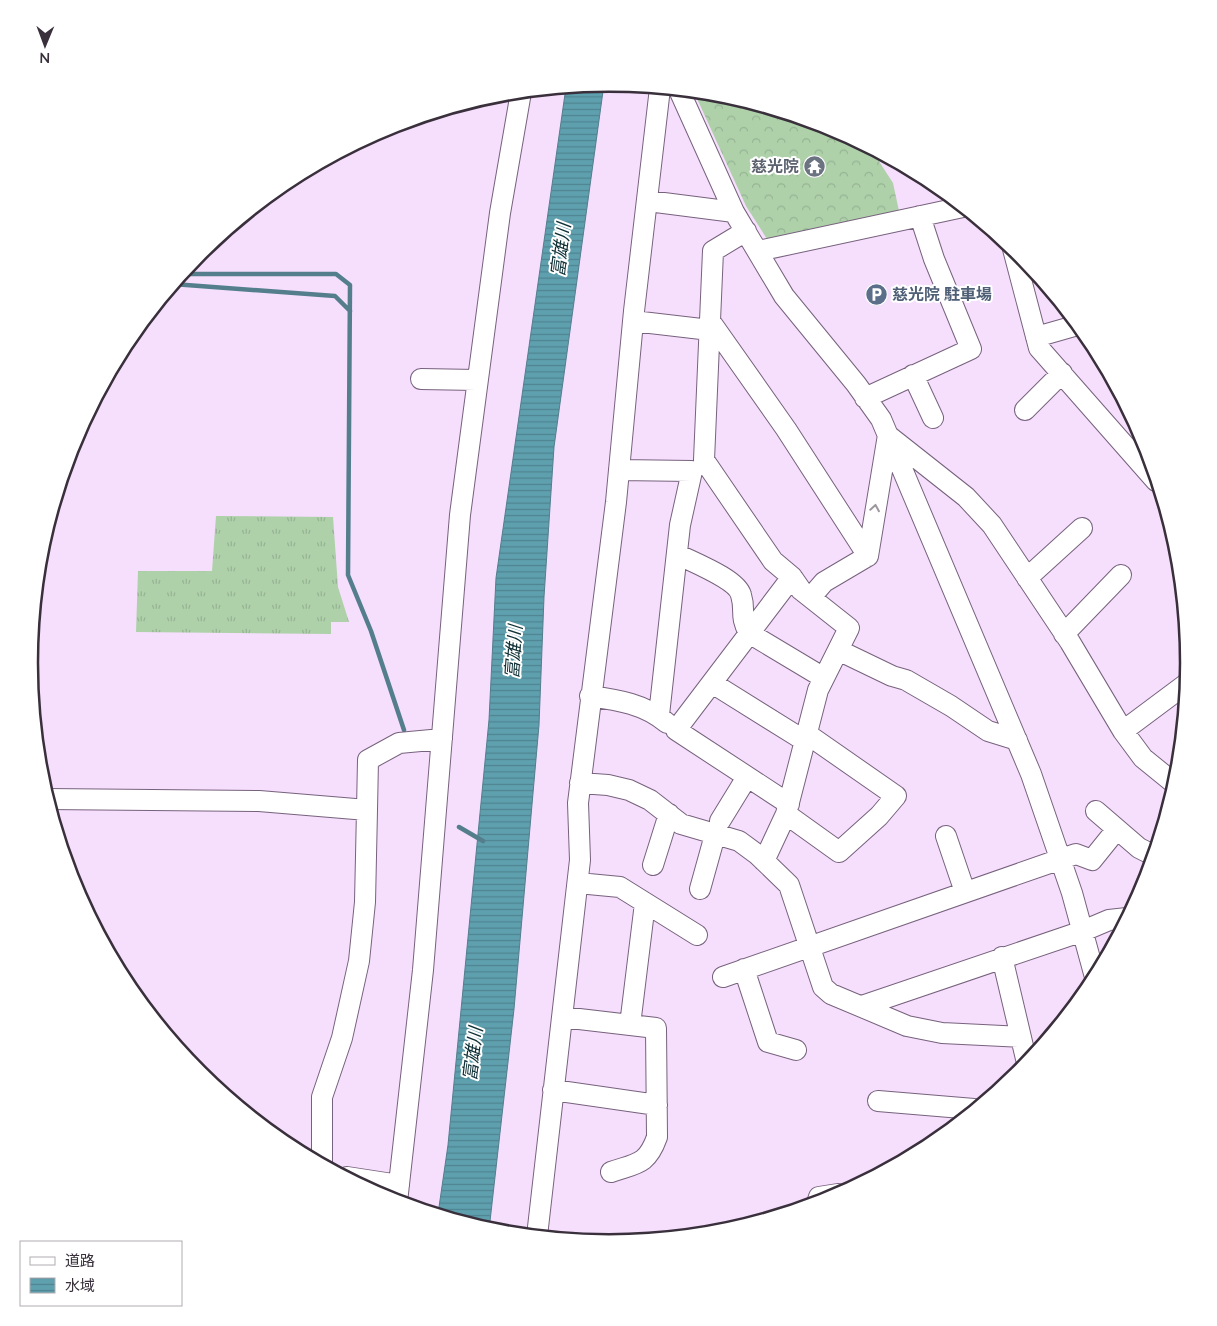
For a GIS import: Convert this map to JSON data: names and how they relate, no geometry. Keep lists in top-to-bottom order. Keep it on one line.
{"water":["富雄川"],"places":{"temple":["慈光院"],"parking":["慈光院 駐車場"]},"legend":["道路","水域"],"north":"bottom"}
